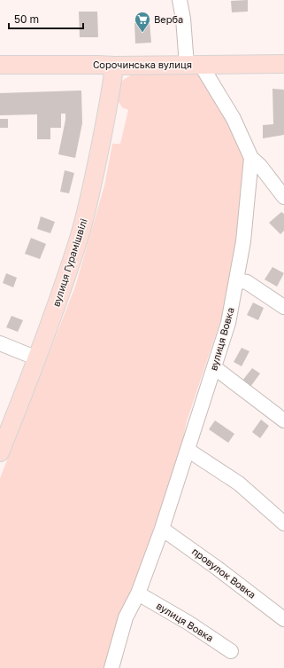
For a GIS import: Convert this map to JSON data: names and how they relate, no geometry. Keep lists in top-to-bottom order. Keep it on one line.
{"streets":{"main road":["Сорочинська вулиця","вулиця Гурамішвілі"],"street":["вулиця Вовка","провулок Вовка"]},"crossings":[["Сорочинська вулиця","вулиця Гурамішвілі"],["Сорочинська вулиця","вулиця Вовка"],["вулиця Вовка","провулок Вовка"]],"places":{"supermarket":["Верба"]},"scale_bar":"50 m"}
